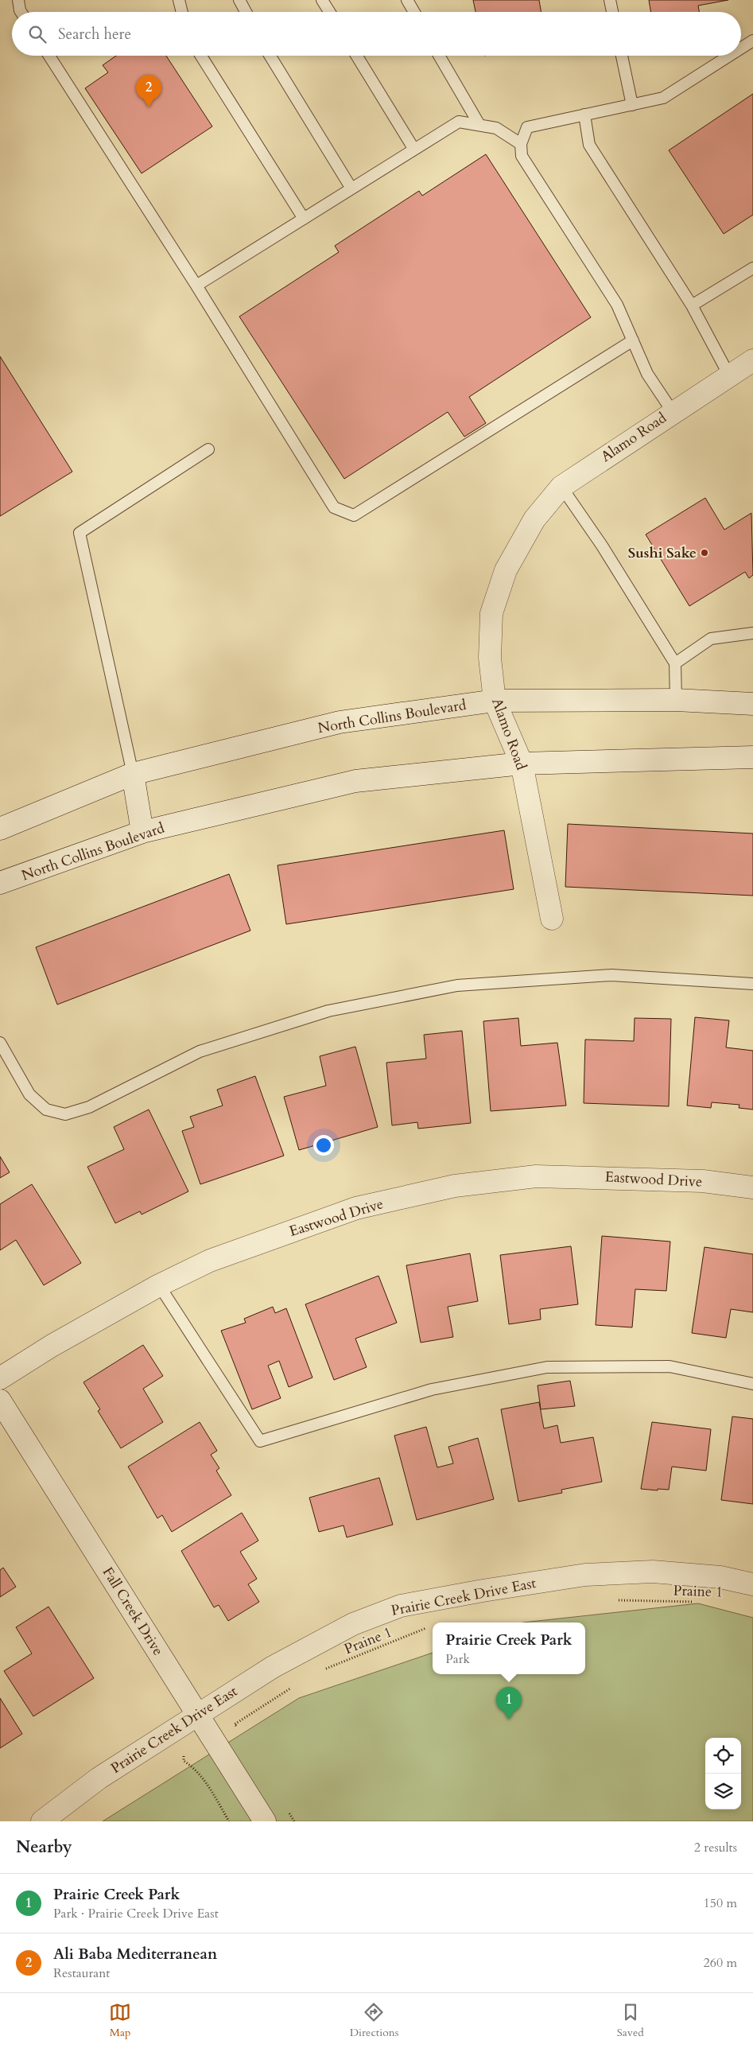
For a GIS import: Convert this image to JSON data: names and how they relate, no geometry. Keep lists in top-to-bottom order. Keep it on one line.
{"streets":{"street":["Alamo Road","North Collins Boulevard","Eastwood Drive","Prairie Creek Drive East","Fall Creek Drive"],"path":["Praine 1"]},"crossings":[["Alamo Road","North Collins Boulevard"],["Prairie Creek Drive East","Fall Creek Drive"]],"places":["Sushi Sake"],"page":{"search":"Search here","pins":["2","1"],"popup":["Prairie Creek Park","Park"],"heading":["Nearby","2 results"],"list":[{"mark":"1","name":"Prairie Creek Park","note":"Park · Prairie Creek Drive East","value":"150 m"},{"mark":"2","name":"Ali Baba Mediterranean","note":"Restaurant","value":"260 m"}],"nav":["Map","Directions","Saved"]}}
